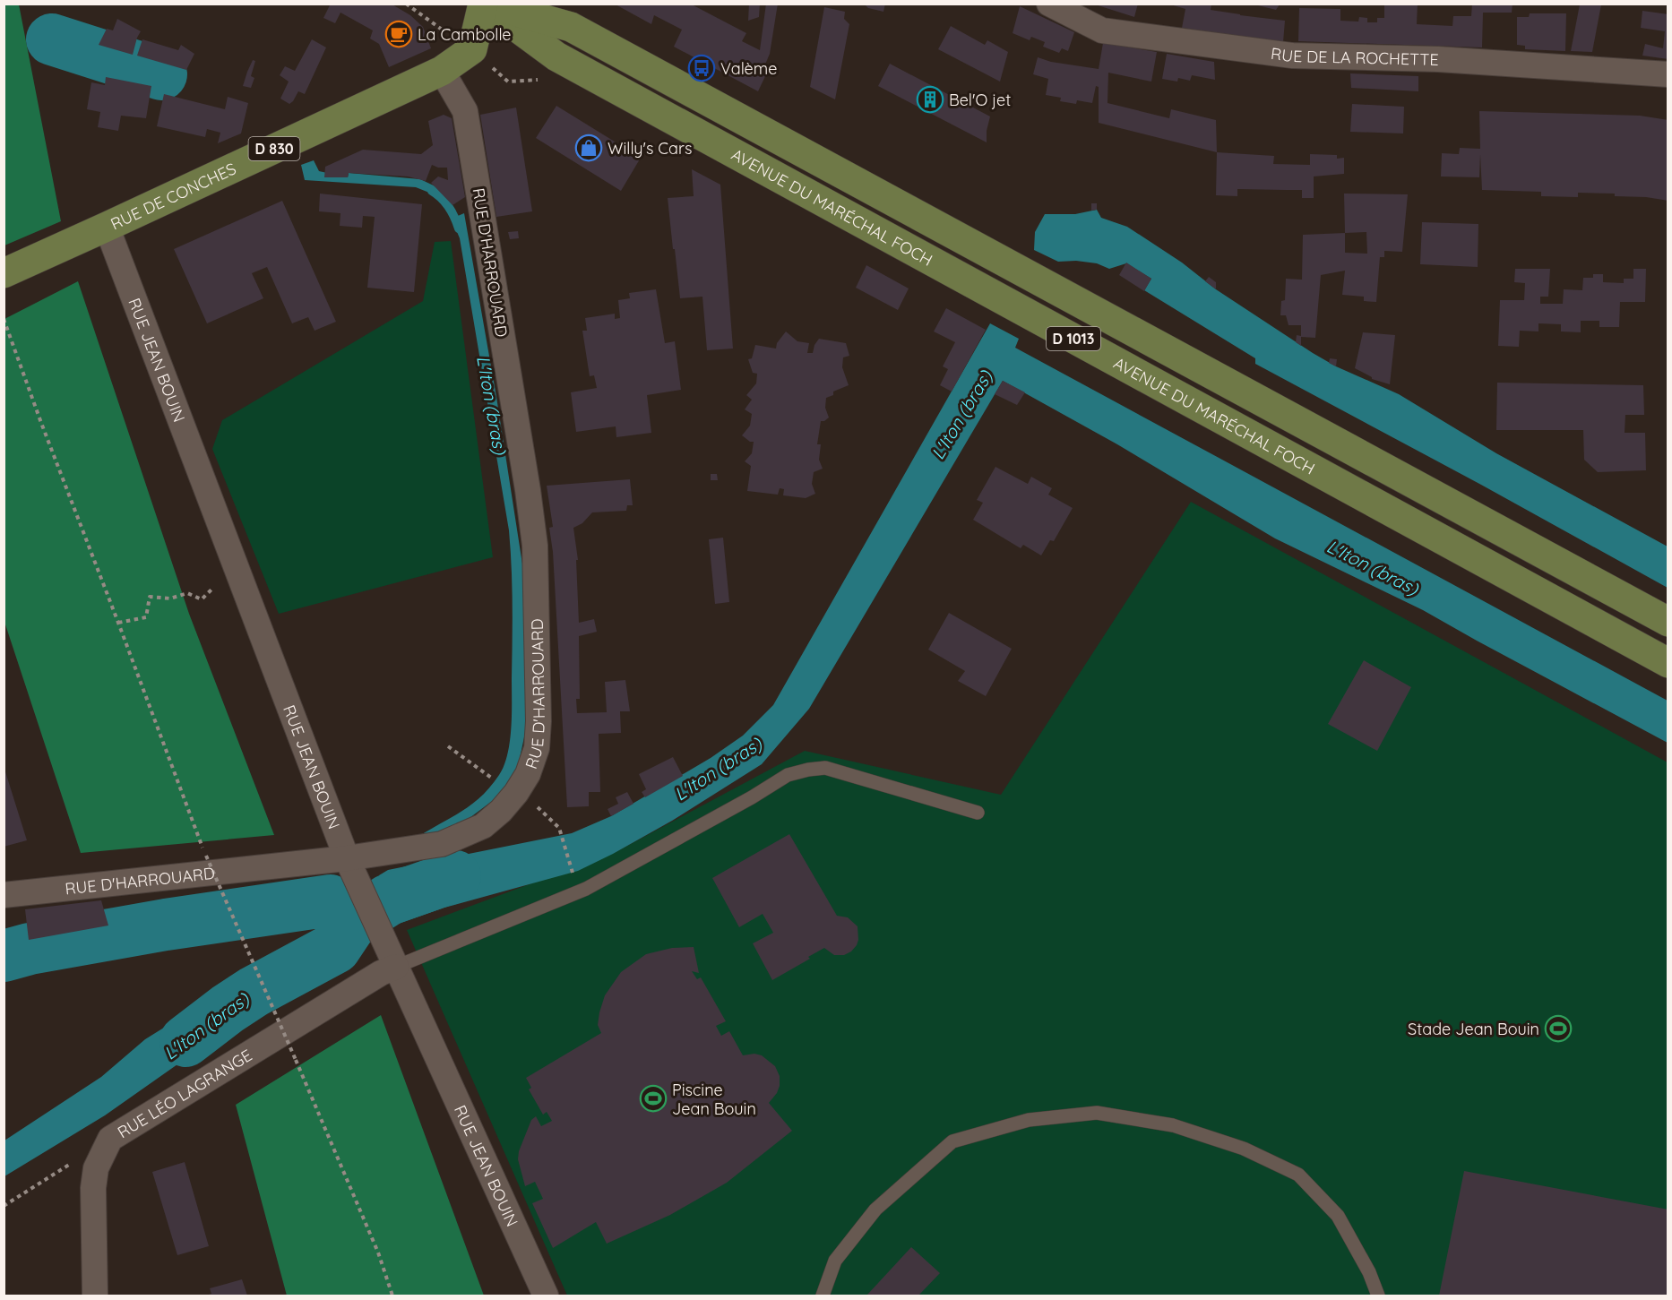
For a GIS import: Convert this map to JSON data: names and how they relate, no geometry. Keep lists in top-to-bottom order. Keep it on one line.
{"streets":{"main road":["D 830","RUE DE CONCHES","AVENUE DU MARÉCHAL FOCH","D 1013"],"street":["RUE DE LA ROCHETTE","RUE D'HARROUARD","RUE JEAN BOUIN","RUE LÉO LAGRANGE"]},"crossings":[["RUE DE CONCHES","AVENUE DU MARÉCHAL FOCH"],["RUE DE CONCHES","RUE D'HARROUARD"],["RUE DE CONCHES","RUE JEAN BOUIN"],["RUE D'HARROUARD","RUE JEAN BOUIN"],["RUE JEAN BOUIN","RUE LÉO LAGRANGE"]],"water":["L'Iton (bras)"],"places":{"cafe":["La Cambolle"],"bus stop":["Valème"],"building":["Bel'O jet"],"shop":["Willy's Cars"],"sports":["Stade Jean Bouin","Piscine Jean Bouin"]}}
